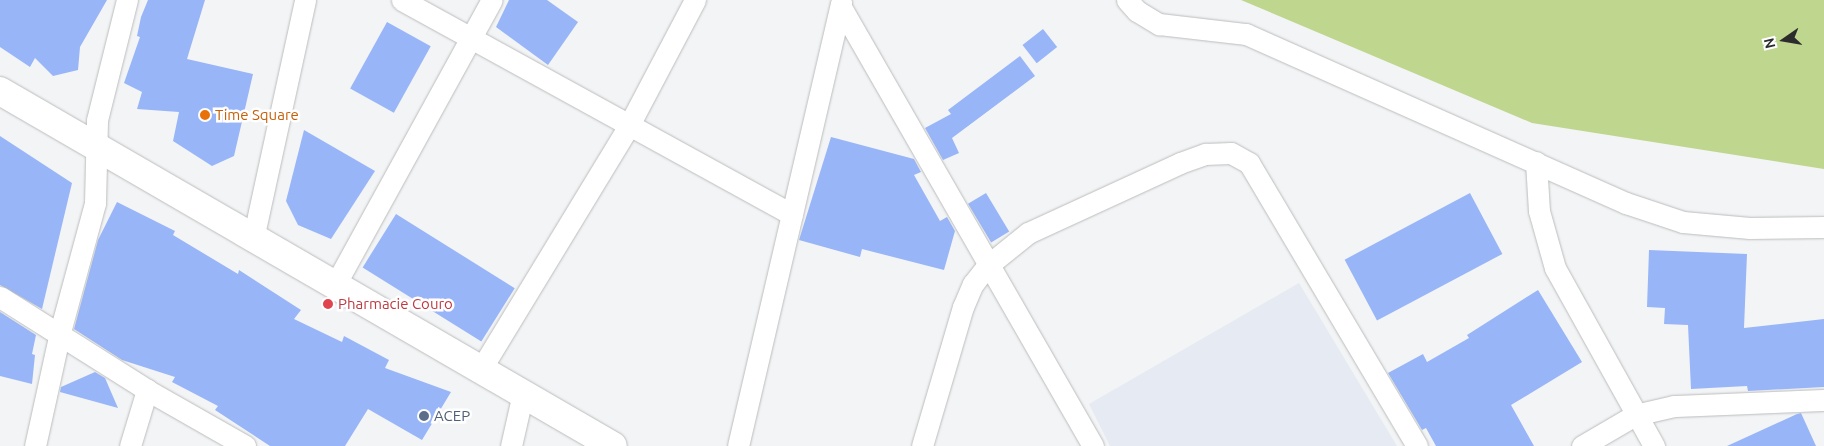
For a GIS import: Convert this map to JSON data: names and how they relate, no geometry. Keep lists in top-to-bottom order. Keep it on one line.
{"places":["Time Square","Pharmacie Couro","ACEP"],"north":"left"}
